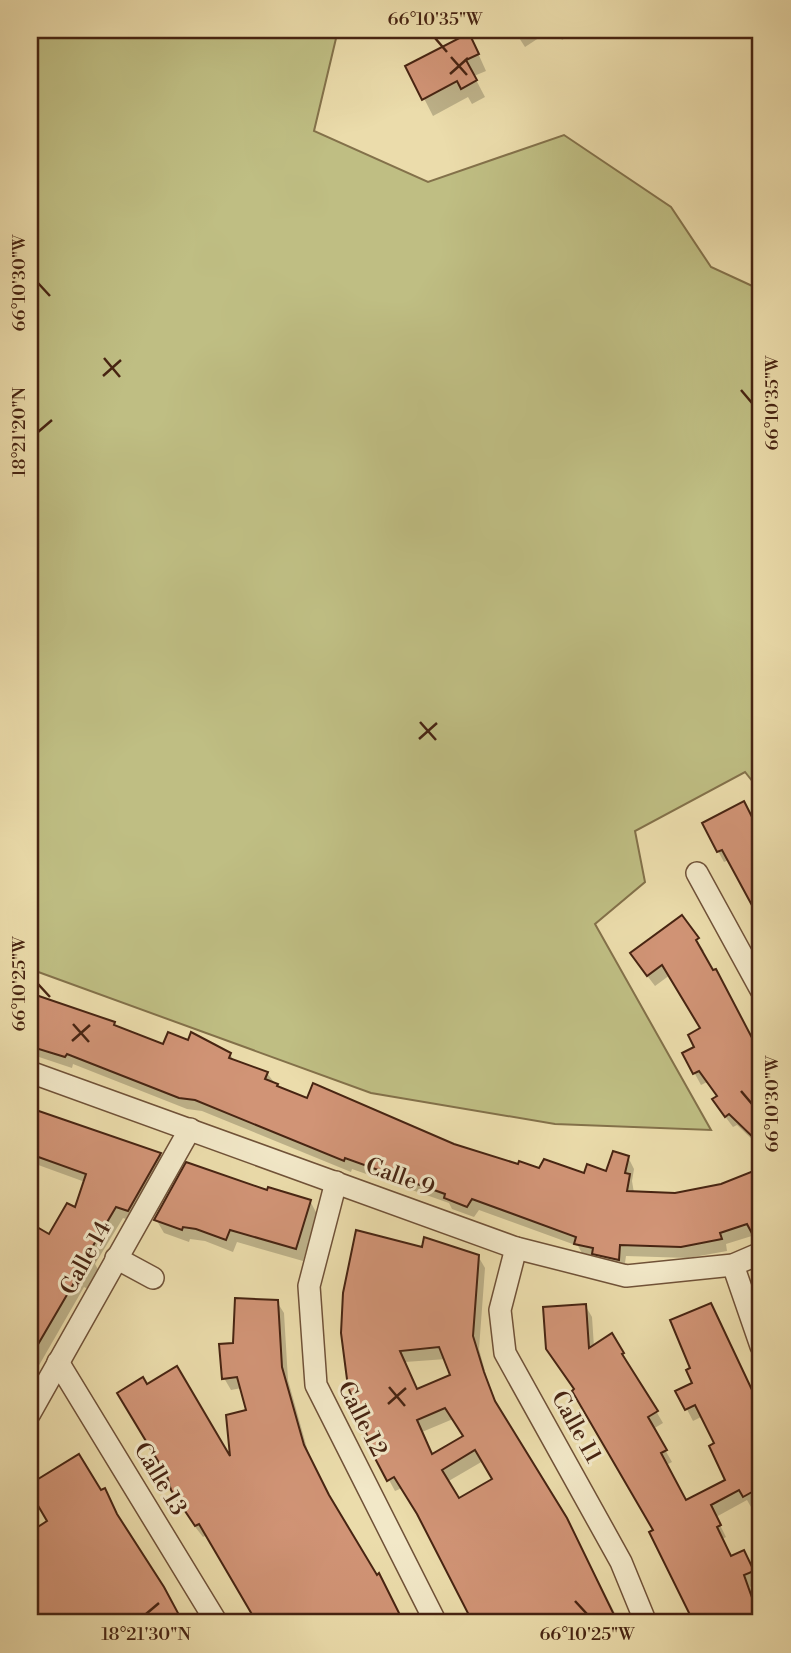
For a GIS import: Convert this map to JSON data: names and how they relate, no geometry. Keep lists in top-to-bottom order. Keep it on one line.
{"streets":{"street":["Calle 9","Calle 14","Calle 12","Calle 11","Calle 13"]},"crossings":[["Calle 9","Calle 14"],["Calle 9","Calle 12"],["Calle 9","Calle 11"],["Calle 14","Calle 13"]],"coordinates":["66°10'35\"W","66°10'30\"W","18°21'20\"N","66°10'25\"W","18°21'30\"N"]}
